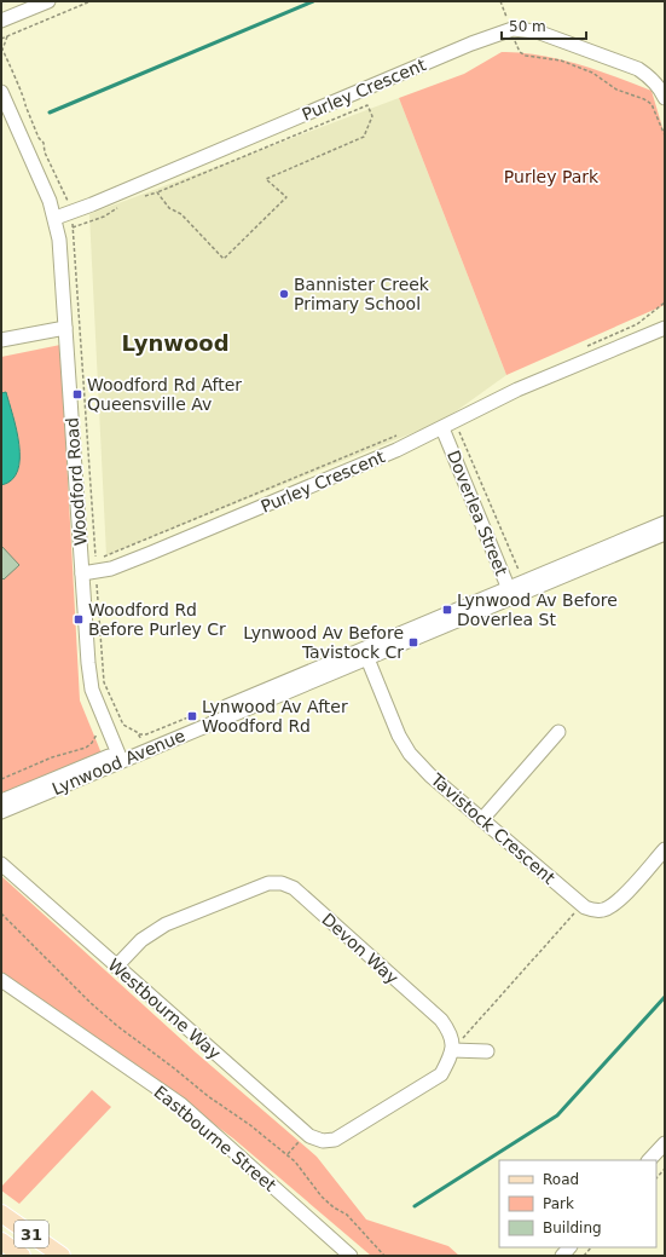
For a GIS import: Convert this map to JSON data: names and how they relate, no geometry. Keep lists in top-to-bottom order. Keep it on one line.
{"streets":{"main road":["31"],"street":["Purley Crescent","Woodford Road","Doverlea Street","Lynwood Avenue","Tavistock Crescent","Devon Way","Westbourne Way","Eastbourne Street"]},"crossings":[["Purley Crescent","Woodford Road"],["Purley Crescent","Doverlea Street"],["Woodford Road","Lynwood Avenue"],["Doverlea Street","Lynwood Avenue"],["Lynwood Avenue","Tavistock Crescent"],["Devon Way","Westbourne Way"]],"districts":["Lynwood"],"parks":["Purley Park"],"places":{"other":["Bannister Creek Primary School"],"transit":["Woodford Rd After Queensville Av","Lynwood Av Before Doverlea St","Woodford Rd Before Purley Cr","Lynwood Av Before Tavistock Cr","Lynwood Av After Woodford Rd"]},"legend":["Road","Park","Building"],"scale_bar":"50 m"}
